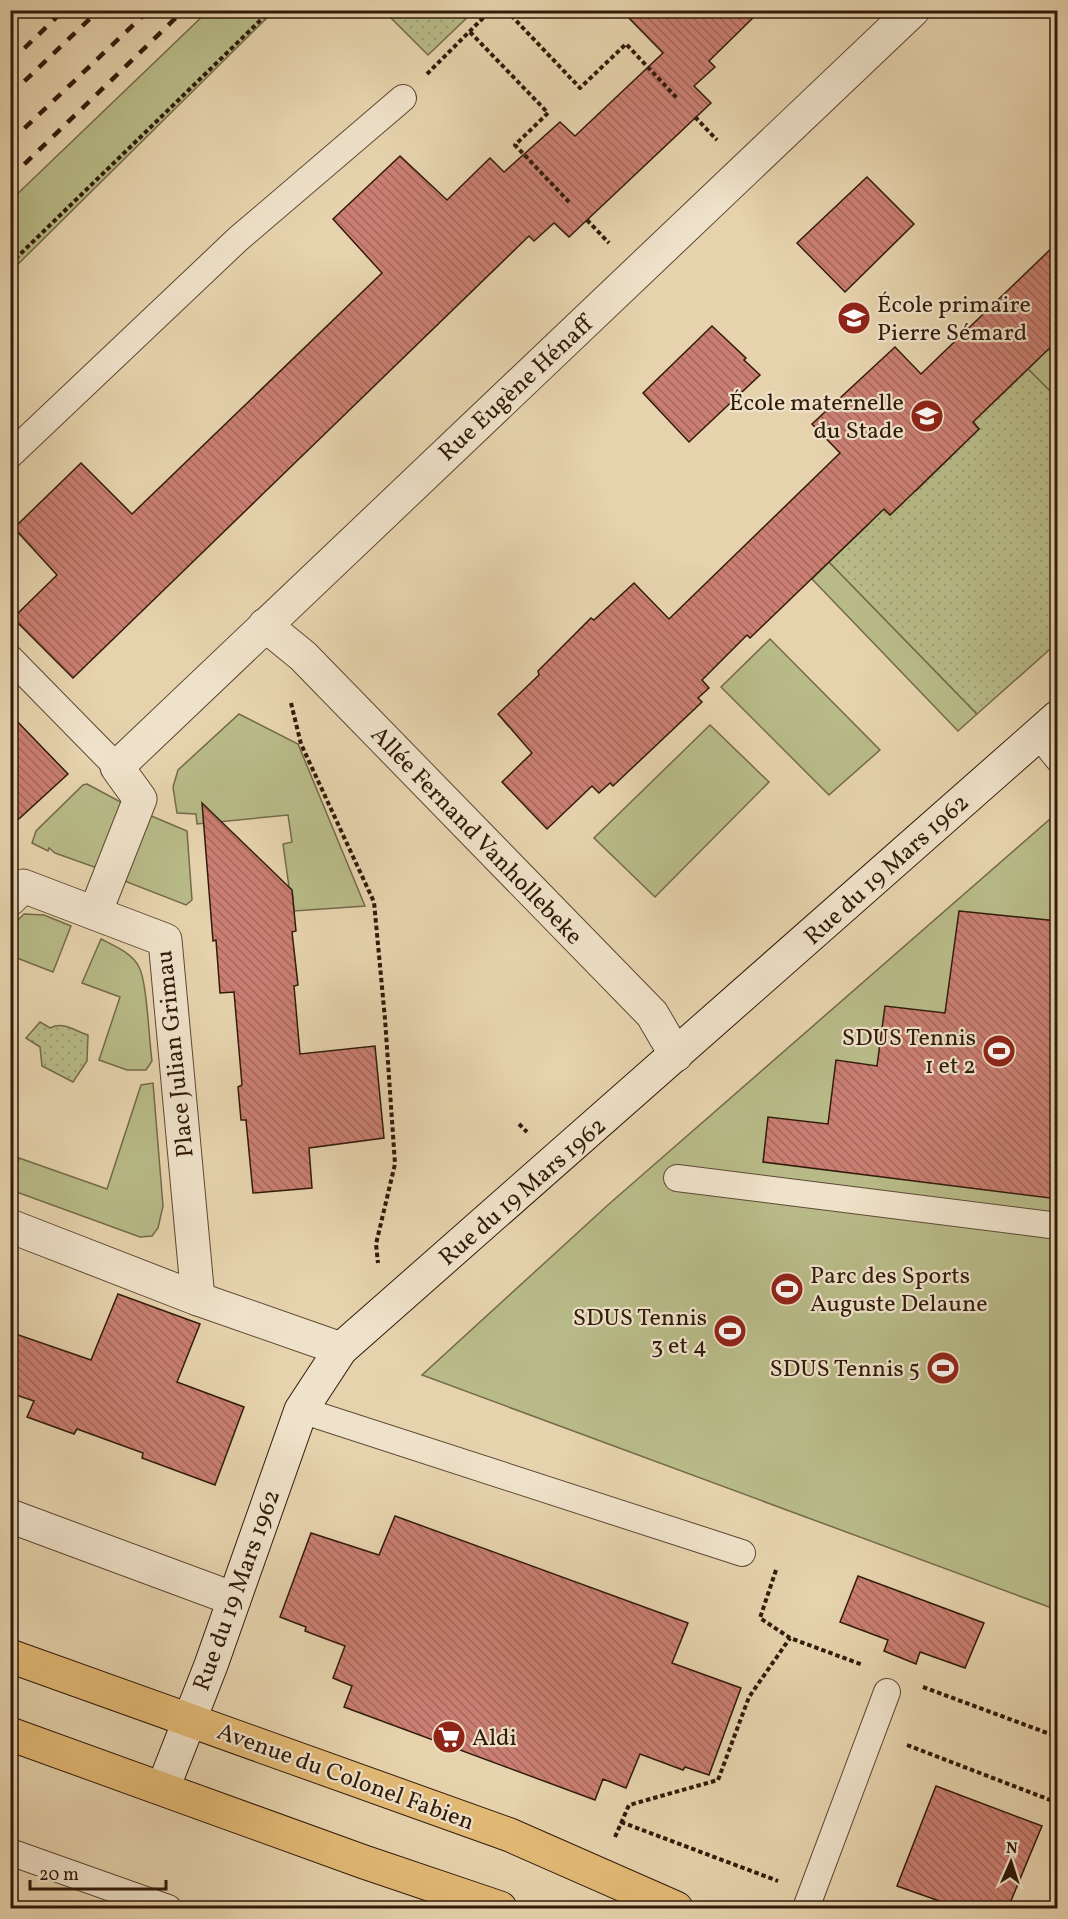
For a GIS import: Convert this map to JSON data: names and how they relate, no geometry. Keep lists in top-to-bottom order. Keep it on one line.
{"streets":{"main road":["Avenue du Colonel Fabien"],"street":["Rue Eugène Hénaff","Allée Fernand Vanhollebeke","Rue du 19 Mars 1962","Place Julian Grimau"]},"crossings":[["Rue Eugène Hénaff","Allée Fernand Vanhollebeke"],["Allée Fernand Vanhollebeke","Rue du 19 Mars 1962"],["Rue du 19 Mars 1962","Avenue du Colonel Fabien"]],"places":{"school or university":["École primaire Pierre Sémard","École maternelle du Stade"],"sports":["SDUS Tennis 1 et 2","Parc des Sports Auguste Delaune","SDUS Tennis 3 et 4","SDUS Tennis 5"],"supermarket":["Aldi"]},"scale_bar":"20 m","north":"top"}
